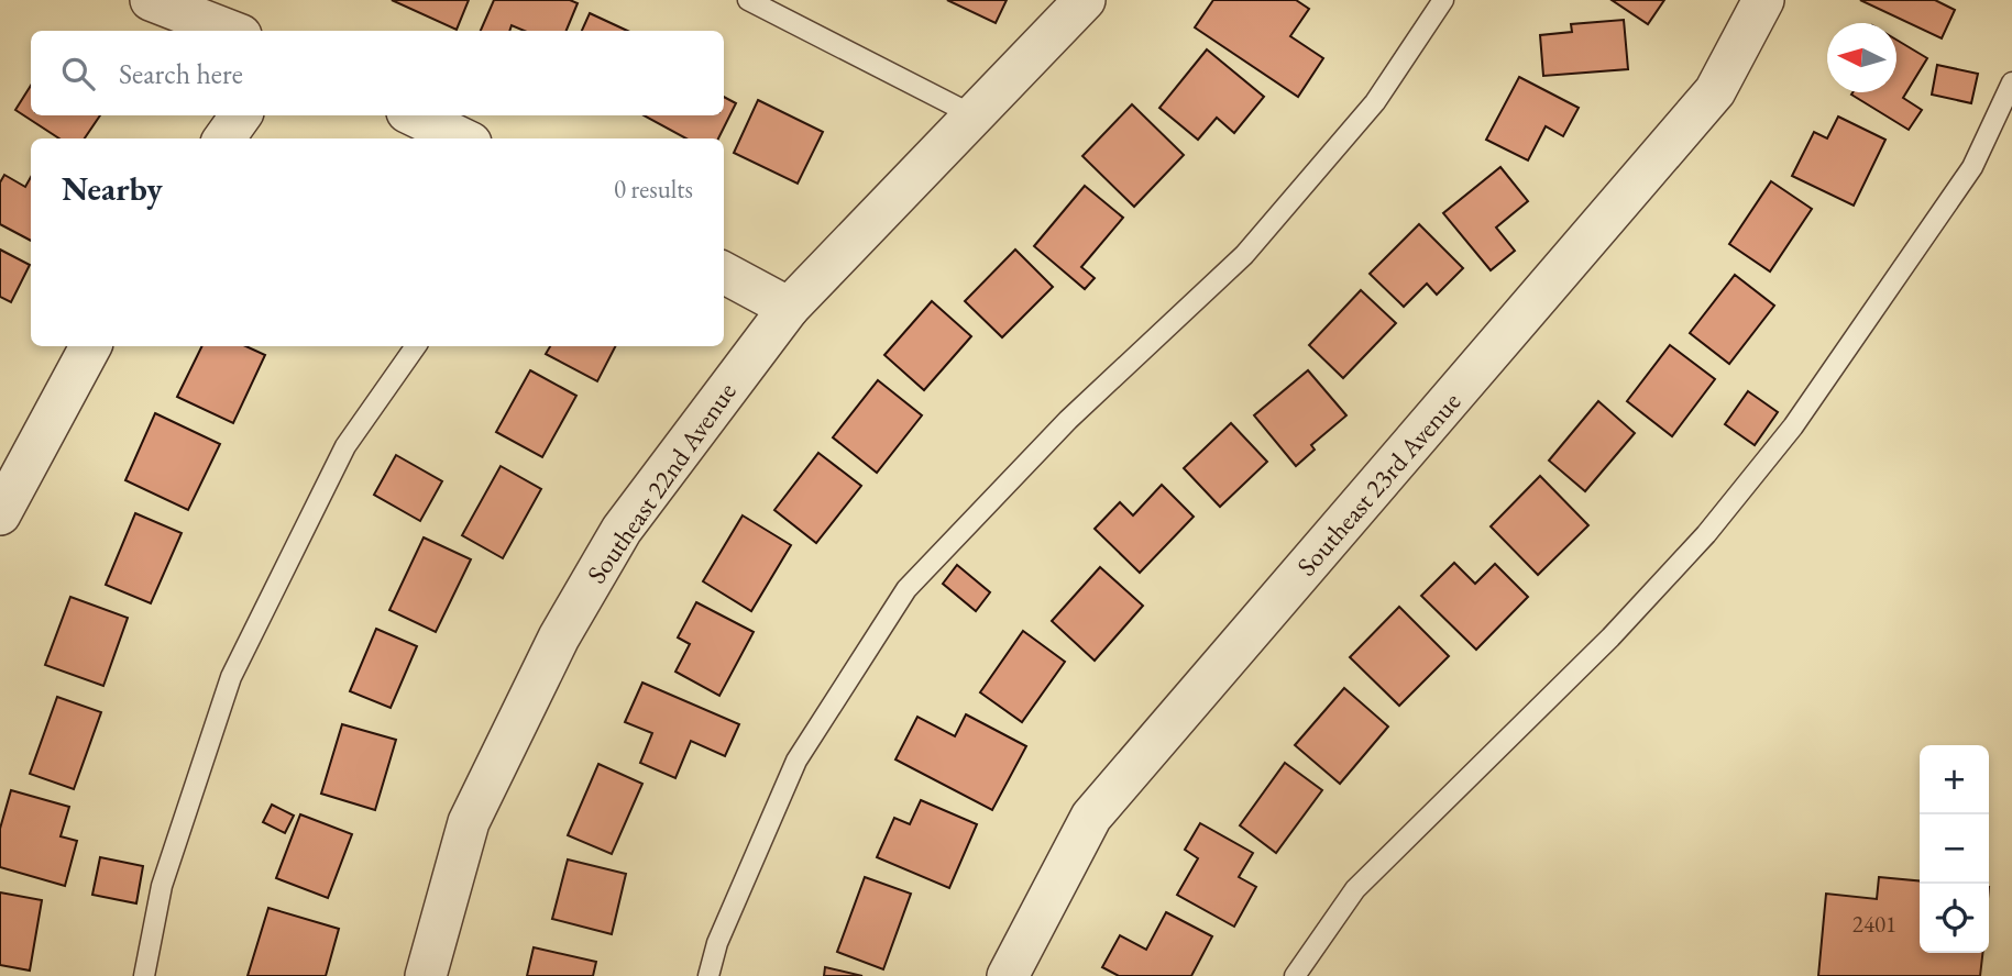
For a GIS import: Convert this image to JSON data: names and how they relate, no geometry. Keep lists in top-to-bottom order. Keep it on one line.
{"streets":{"street":["Southeast 22nd Avenue","Southeast 23rd Avenue"]},"house_numbers":["2401"],"north":"left","page":{"search":"Search here","heading":["Nearby","0 results"],"map_buttons":["+","−"]}}
